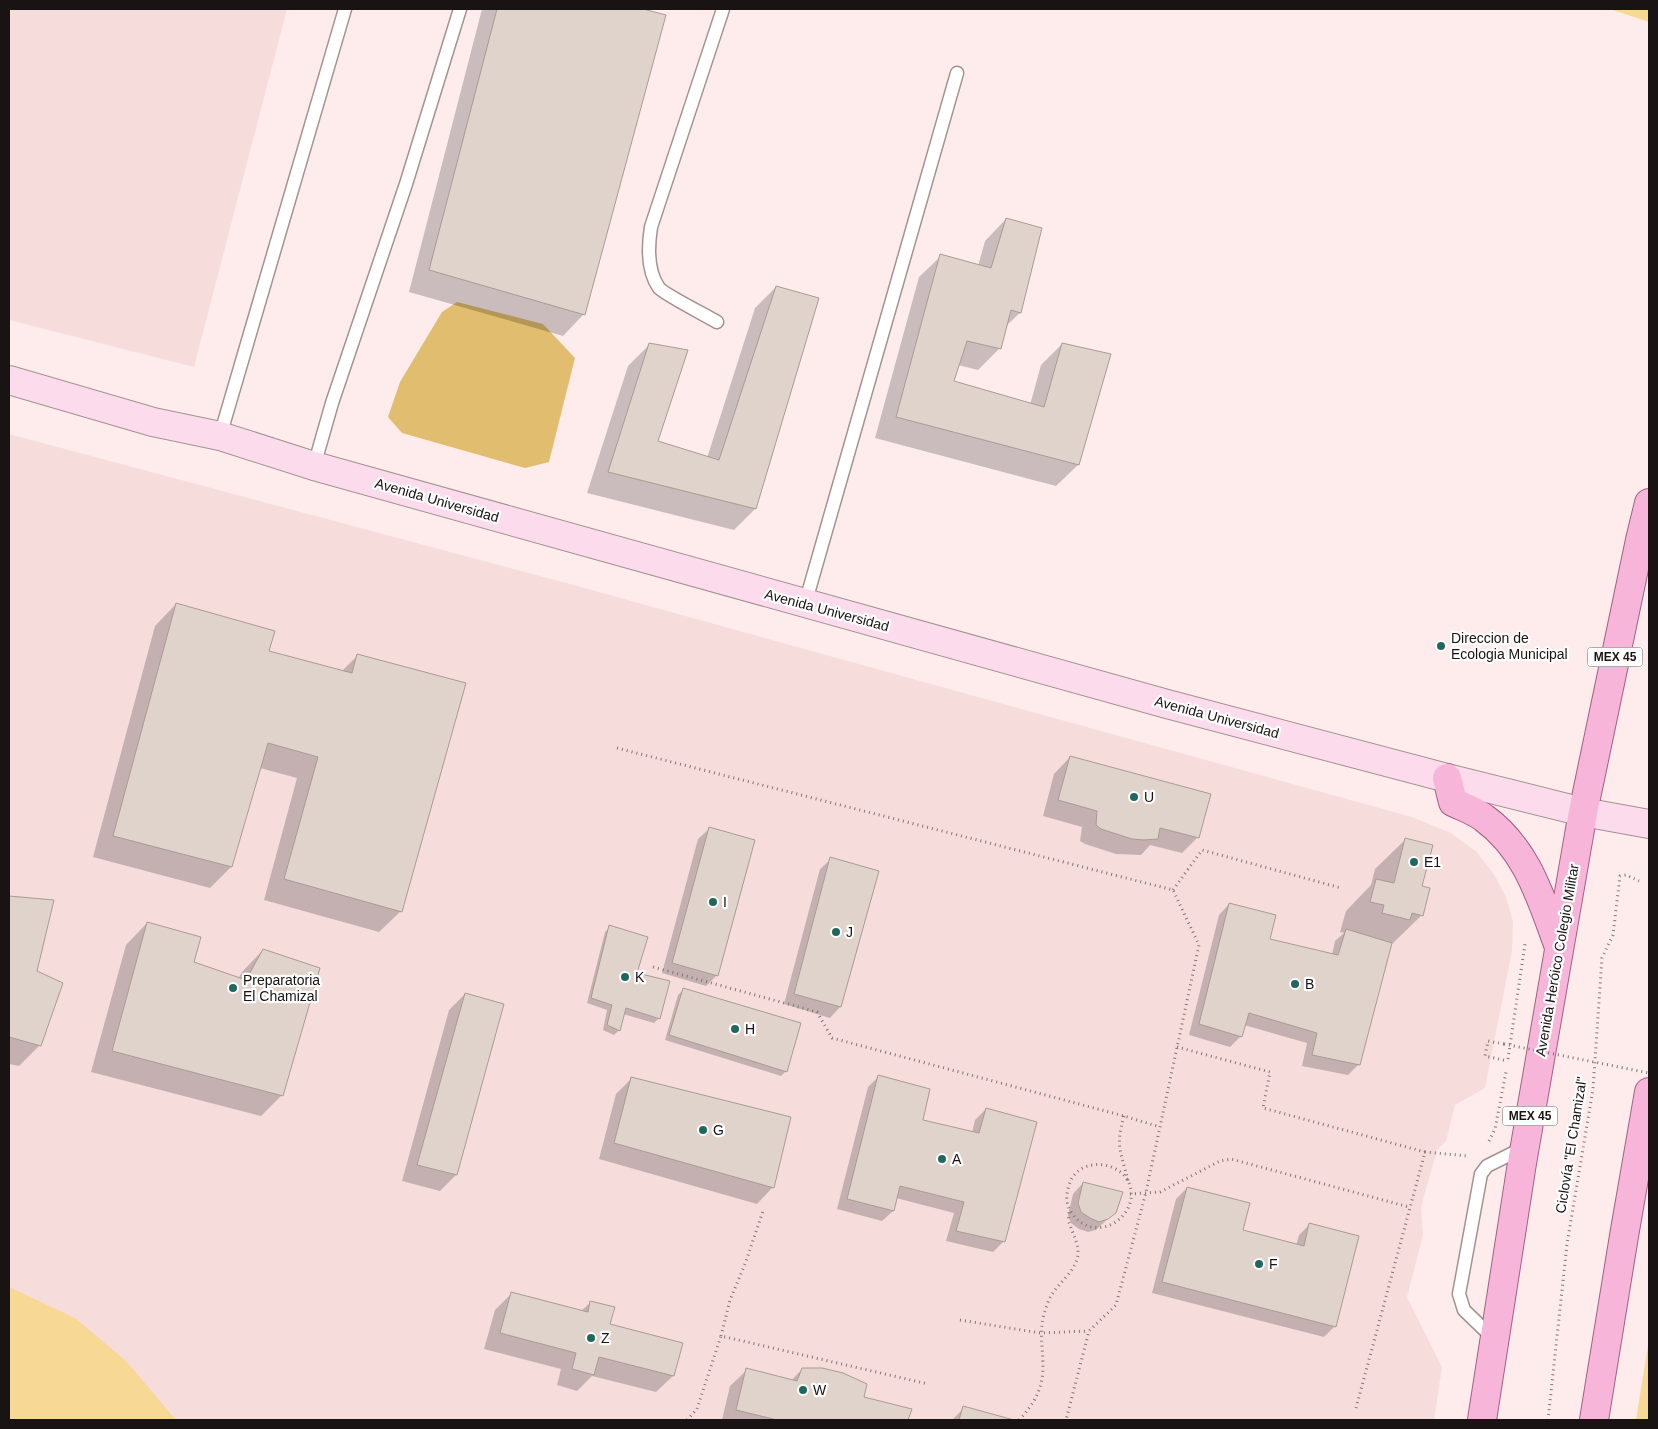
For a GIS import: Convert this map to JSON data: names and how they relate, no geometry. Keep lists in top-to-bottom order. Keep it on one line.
{"streets":{"main road":["Avenida Universidad","MEX 45","Avenida Heróico Colegio Militar"],"path":["Ciclovía \"El Chamizal\""]},"crossings":[["Avenida Universidad","Avenida Heróico Colegio Militar"]],"places":["Direccion de Ecologia Municipal","U","E1","I","J","K","B","Preparatoria El Chamizal","H","G","A","F","Z","W"]}
